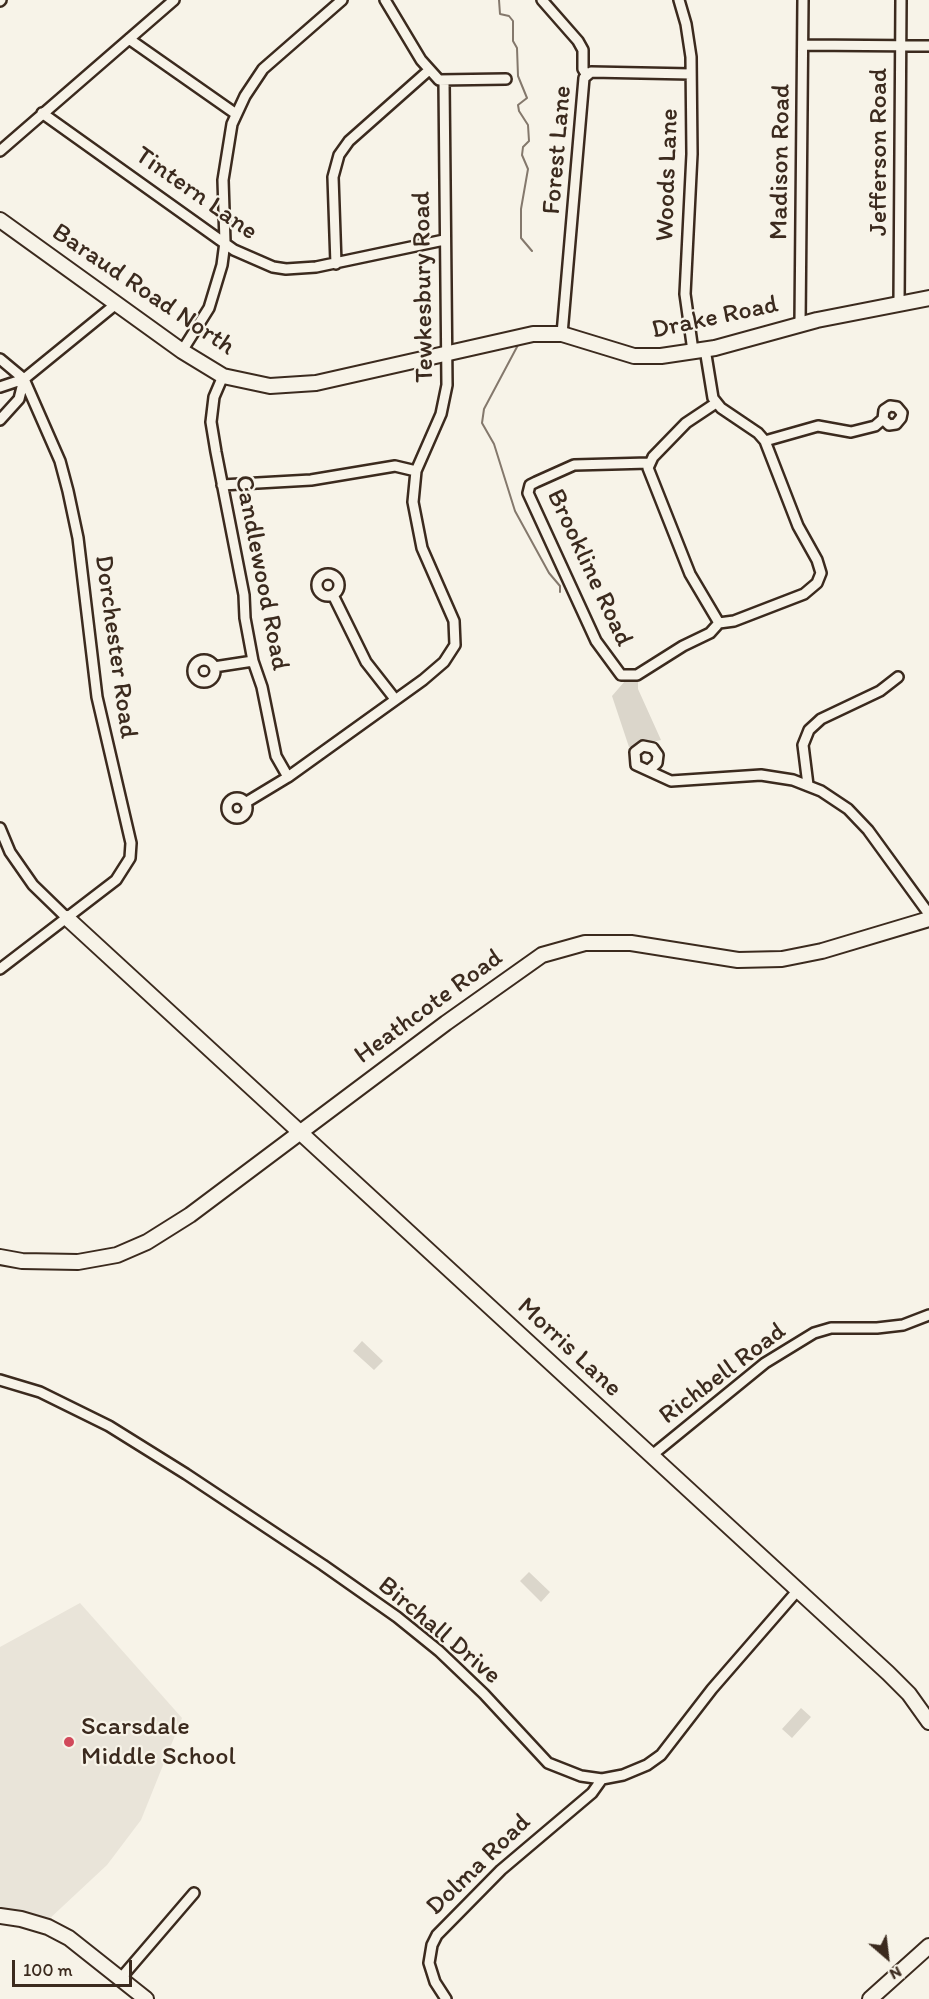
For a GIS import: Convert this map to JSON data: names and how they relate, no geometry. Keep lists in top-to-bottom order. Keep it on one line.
{"streets":{"street":["Forest Lane","Jefferson Road","Madison Road","Woods Lane","Tintern Lane","Tewkesbury Road","Baraud Road North","Drake Road","Brookline Road","Candlewood Road","Dorchester Road","Heathcote Road","Morris Lane","Richbell Road","Birchall Drive","Dolma Road"]},"crossings":[["Forest Lane","Woods Lane"],["Forest Lane","Drake Road"],["Jefferson Road","Drake Road"],["Madison Road","Drake Road"],["Woods Lane","Drake Road"],["Tintern Lane","Tewkesbury Road"],["Tewkesbury Road","Baraud Road North"],["Tewkesbury Road","Candlewood Road"],["Baraud Road North","Drake Road"],["Baraud Road North","Candlewood Road"],["Dorchester Road","Morris Lane"],["Heathcote Road","Morris Lane"],["Morris Lane","Richbell Road"],["Morris Lane","Birchall Drive"],["Birchall Drive","Dolma Road"]],"places":["Scarsdale Middle School"],"scale_bar":"100 m","north":"bottom right"}
